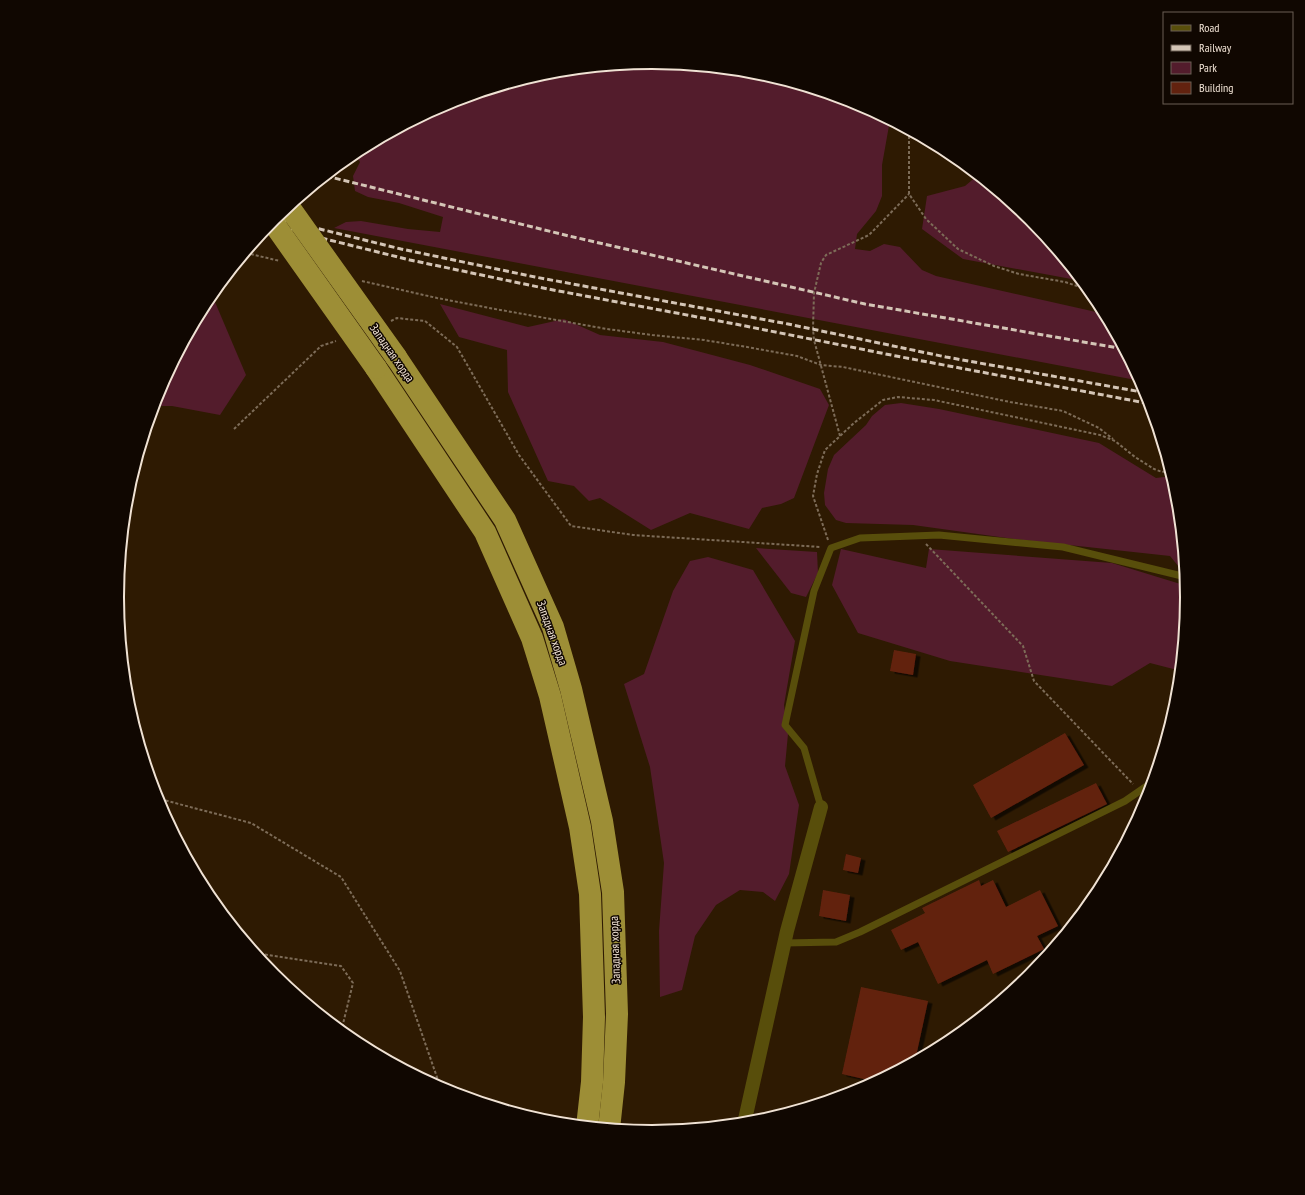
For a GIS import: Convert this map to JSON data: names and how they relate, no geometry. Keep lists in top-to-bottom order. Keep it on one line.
{"streets":{"highway":["Западная хорда"]},"legend":["Road","Railway","Park","Building"]}
